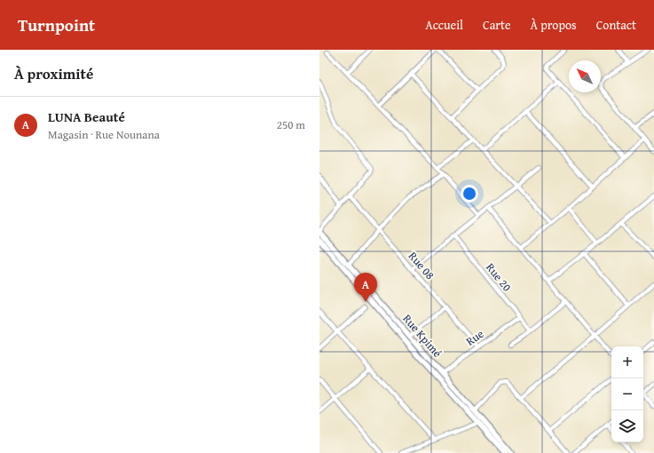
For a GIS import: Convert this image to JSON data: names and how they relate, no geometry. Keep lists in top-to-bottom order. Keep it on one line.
{"streets":{"main road":["Rue Kpimé"],"street":["Rue 08","Rue 20","Rue"]},"crossings":[["Rue 08","Rue"],["Rue 20","Rue"],["Rue Kpimé","Rue"]],"north":"top left","page":{"header":"Turnpoint","nav":["Accueil","Carte","À propos","Contact"],"heading":"À proximité","list":[{"mark":"A","name":"LUNA Beauté","note":"Magasin · Rue Nounana","value":"250 m"}],"pins":"A","map_buttons":["+","−"]}}
